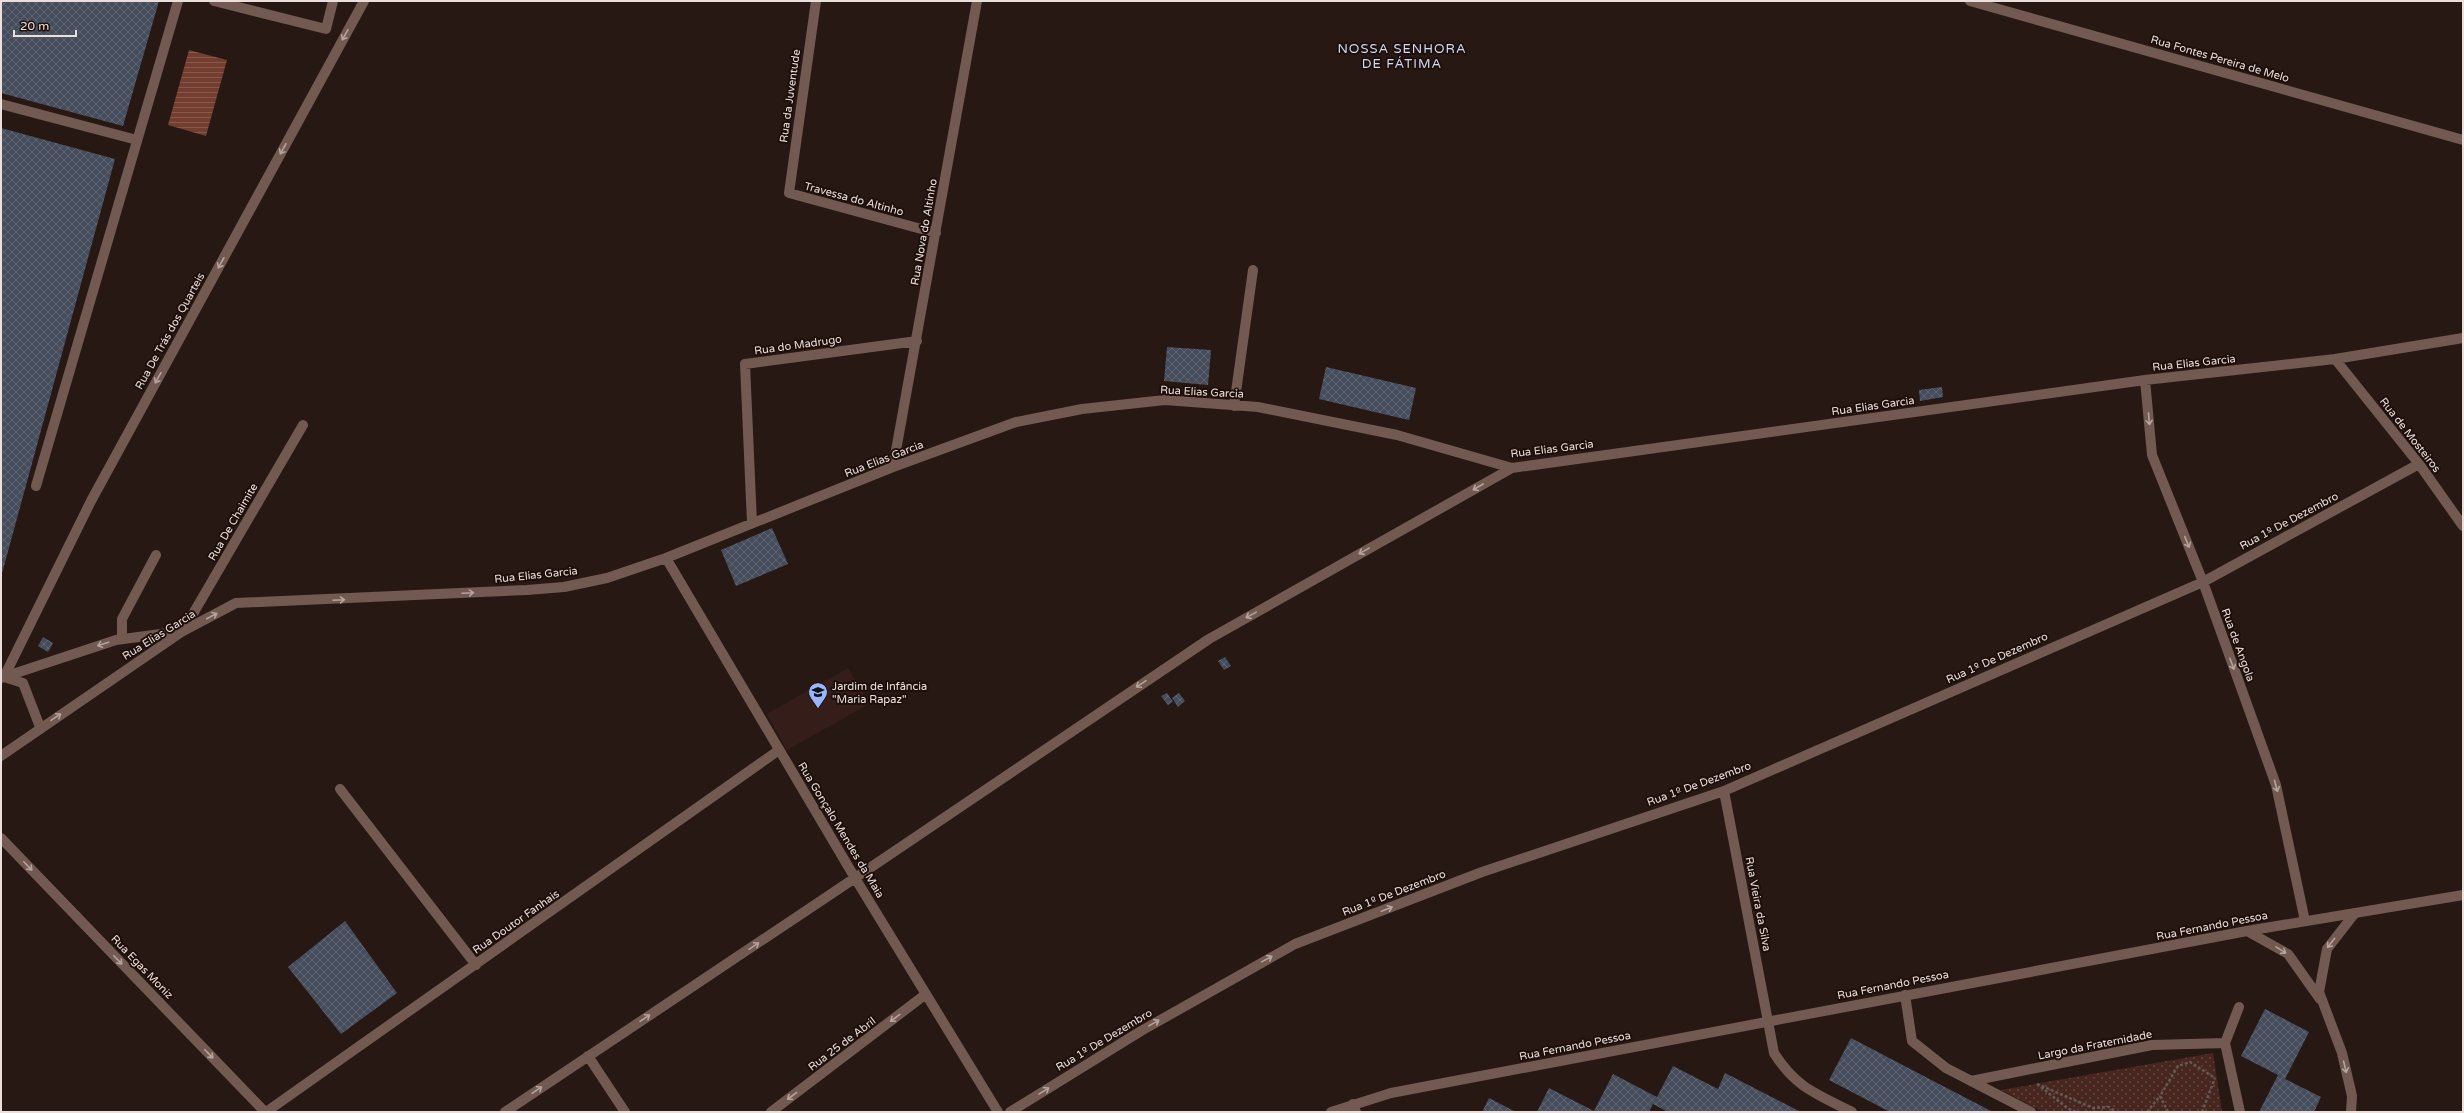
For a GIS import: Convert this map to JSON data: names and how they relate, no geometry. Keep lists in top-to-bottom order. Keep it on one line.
{"streets":{"street":["Rua Fontes Pereira de Melo","Rua da Juventude","Travessa do Altinho","Rua Nova do Altinho","Rua De Trás dos Quarteis","Rua do Madrugo","Rua Elias Garcia","Rua de Mosteiros","Rua 1º De Dezembro","Rua De Chaimite","Rua de Angola","Rua Gonçalo Mendes da Maia","Rua Vieira da Silva","Rua Doutor Fanhais","Rua Fernando Pessoa","Rua Egas Moniz","Rua 25 de Abril","Largo da Fraternidade"]},"crossings":[["Rua da Juventude","Travessa do Altinho"],["Travessa do Altinho","Rua Nova do Altinho"],["Rua Nova do Altinho","Rua do Madrugo"],["Rua Nova do Altinho","Rua Elias Garcia"],["Rua do Madrugo","Rua Elias Garcia"],["Rua Elias Garcia","Rua de Mosteiros"],["Rua Elias Garcia","Rua De Chaimite"],["Rua Elias Garcia","Rua de Angola"],["Rua Elias Garcia","Rua Gonçalo Mendes da Maia"],["Rua de Mosteiros","Rua 1º De Dezembro"],["Rua 1º De Dezembro","Rua de Angola"],["Rua 1º De Dezembro","Rua Vieira da Silva"],["Rua de Angola","Rua Fernando Pessoa"],["Rua Gonçalo Mendes da Maia","Rua Doutor Fanhais"],["Rua Gonçalo Mendes da Maia","Rua 25 de Abril"],["Rua Vieira da Silva","Rua Fernando Pessoa"],["Rua Doutor Fanhais","Rua Egas Moniz"]],"one_way":["Rua 1º De Dezembro","Rua de Angola","Rua Egas Moniz","Rua 25 de Abril"],"districts":["NOSSA SENHORA DE FÁTIMA"],"places":{"school or university":["Jardim de Infância \"Maria Rapaz\""]},"scale_bar":"20 m"}
